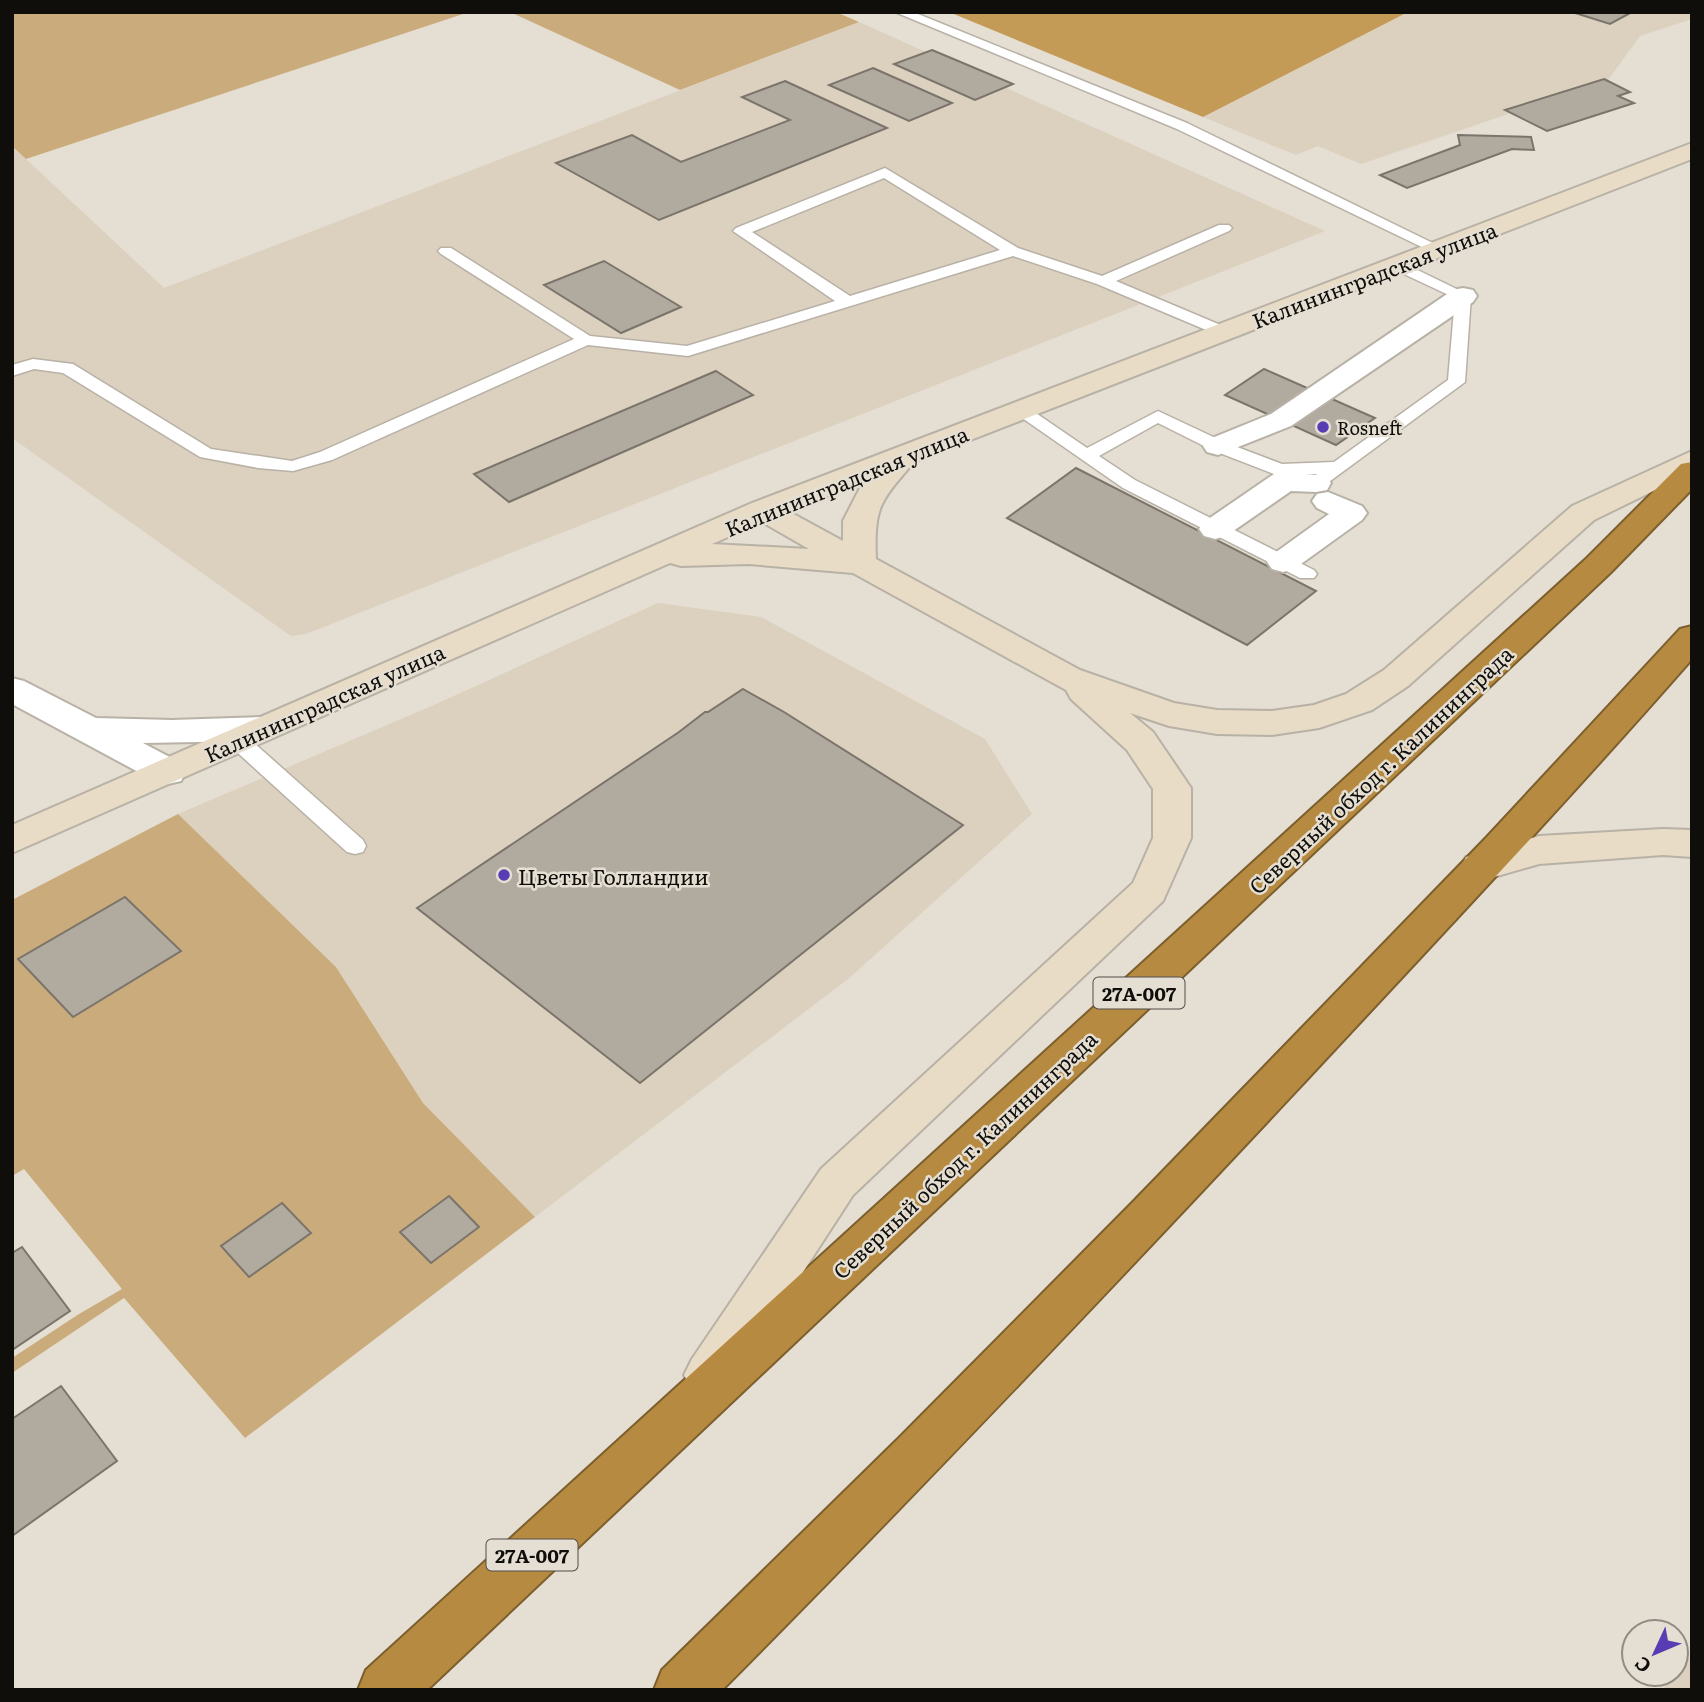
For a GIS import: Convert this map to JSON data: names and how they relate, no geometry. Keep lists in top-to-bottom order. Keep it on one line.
{"streets":{"highway":["Северный обход г. Калининграда","27А-007"],"street":["Калининградская улица"]},"places":["Rosneft","Цветы Голландии"],"north":"bottom left"}
